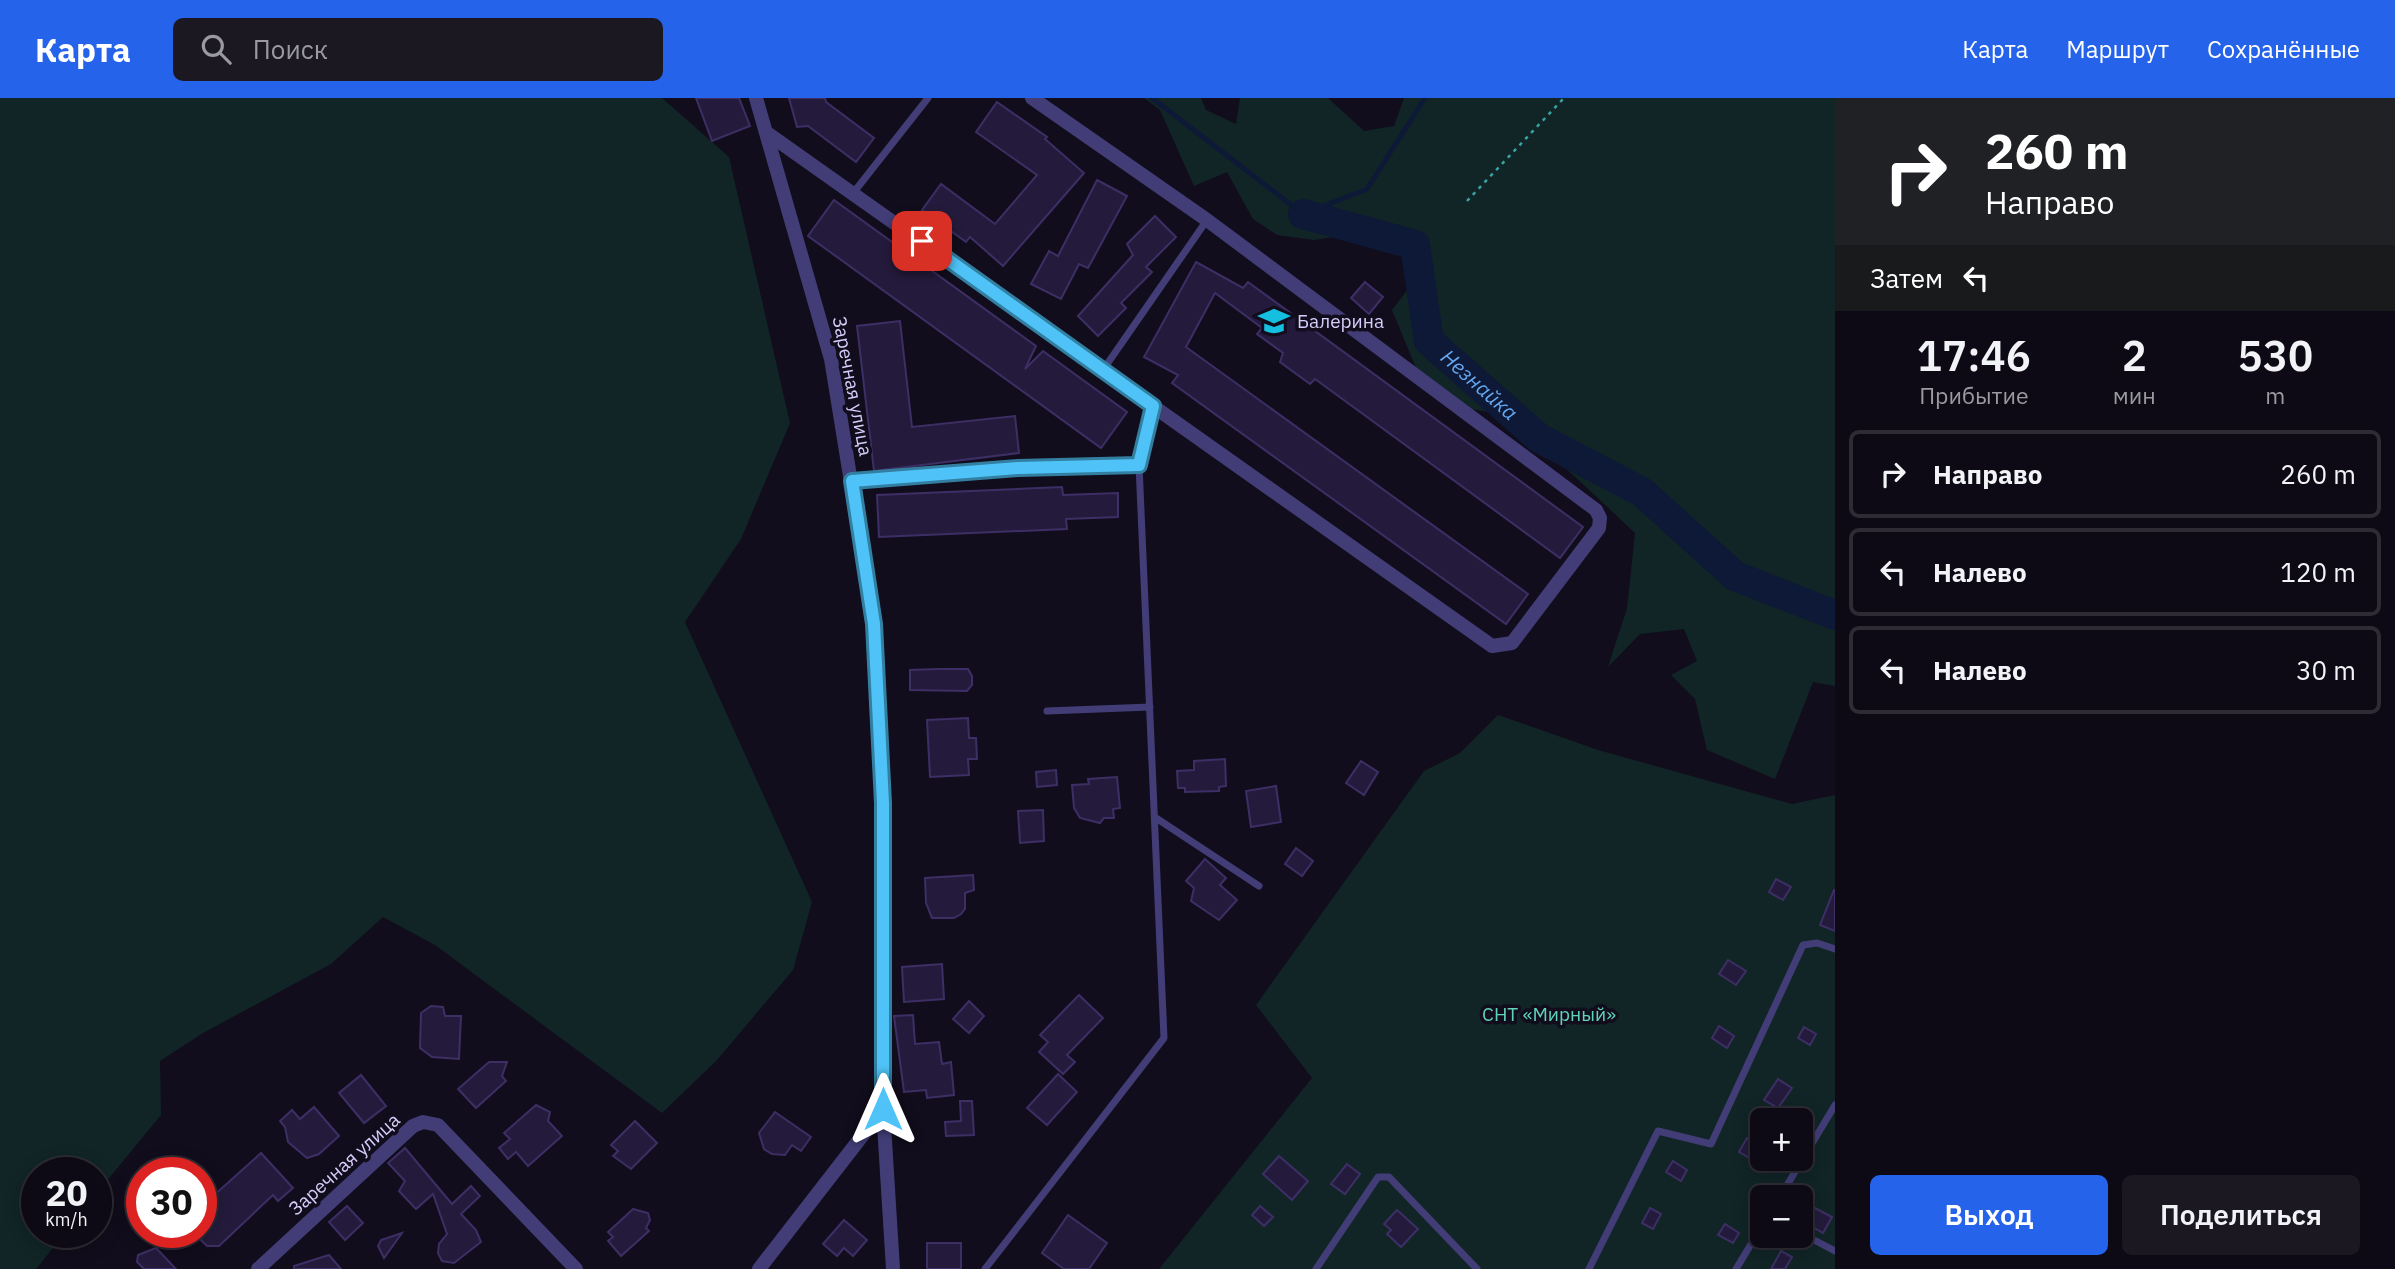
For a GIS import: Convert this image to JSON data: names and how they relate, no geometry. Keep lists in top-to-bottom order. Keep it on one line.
{"streets":{"street":["Заречная улица"]},"water":["Незнайка"],"parks":["СНТ «Мирный»"],"places":{"school or university":["Балерина"]},"page":{"header":"Карта","search":"Поиск","nav":["Карта","Маршрут","Сохранённые"],"turn":["260 m","Направо"],"then":"Затем","eta":["17:46","Прибытие","2","мин","530","m"],"list":[{"name":"Направо","value":"260 m"},{"name":"Налево","value":"120 m"},{"name":"Налево","value":"30 m"}],"map_buttons":["+","−"],"speed":"20 km/h","limit":"30","buttons":["Выход","Поделиться"]}}
